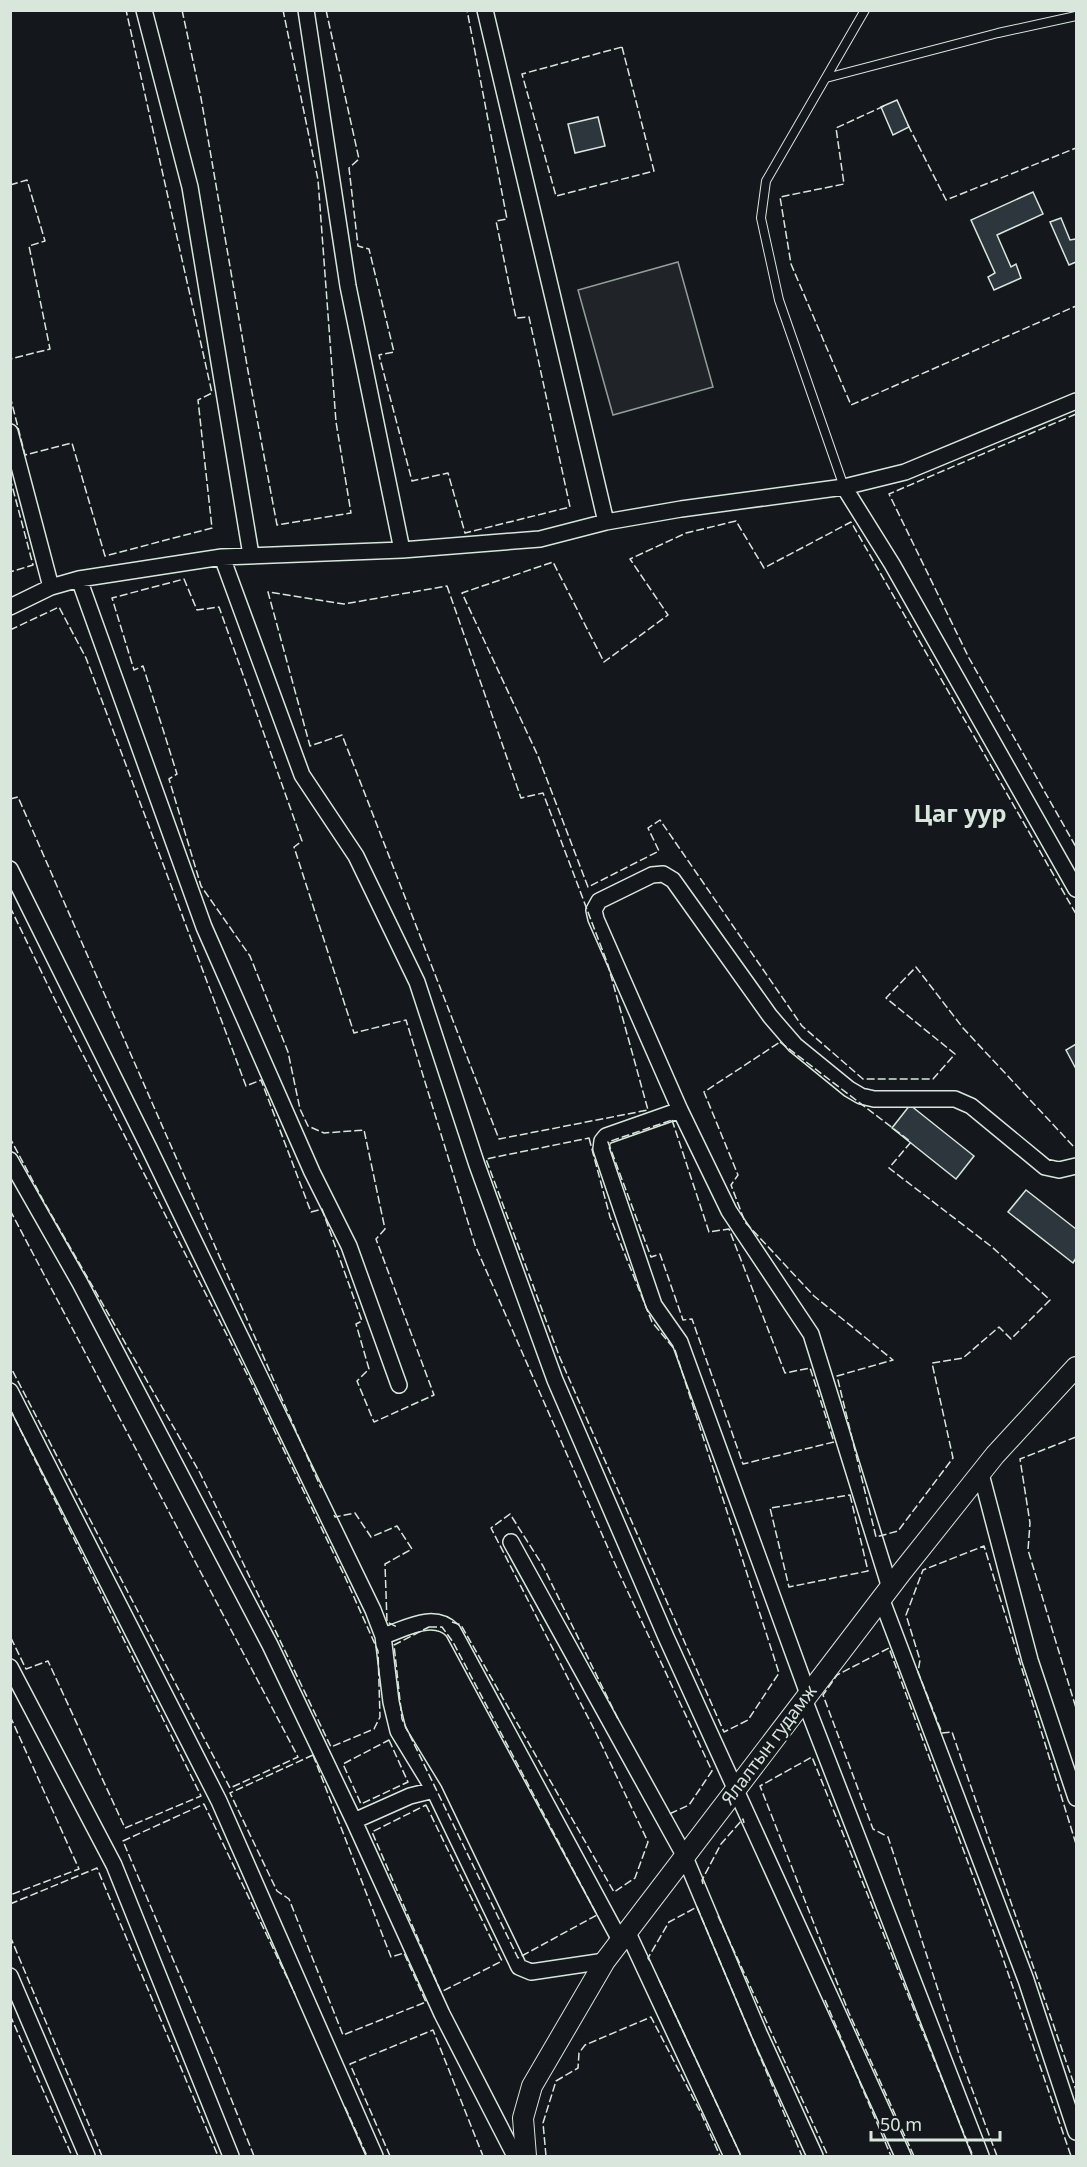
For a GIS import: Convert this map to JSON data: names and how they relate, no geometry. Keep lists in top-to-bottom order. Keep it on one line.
{"streets":{"street":["Ялалтын гудамж"]},"districts":["Цаг уур"],"scale_bar":"50 m"}
